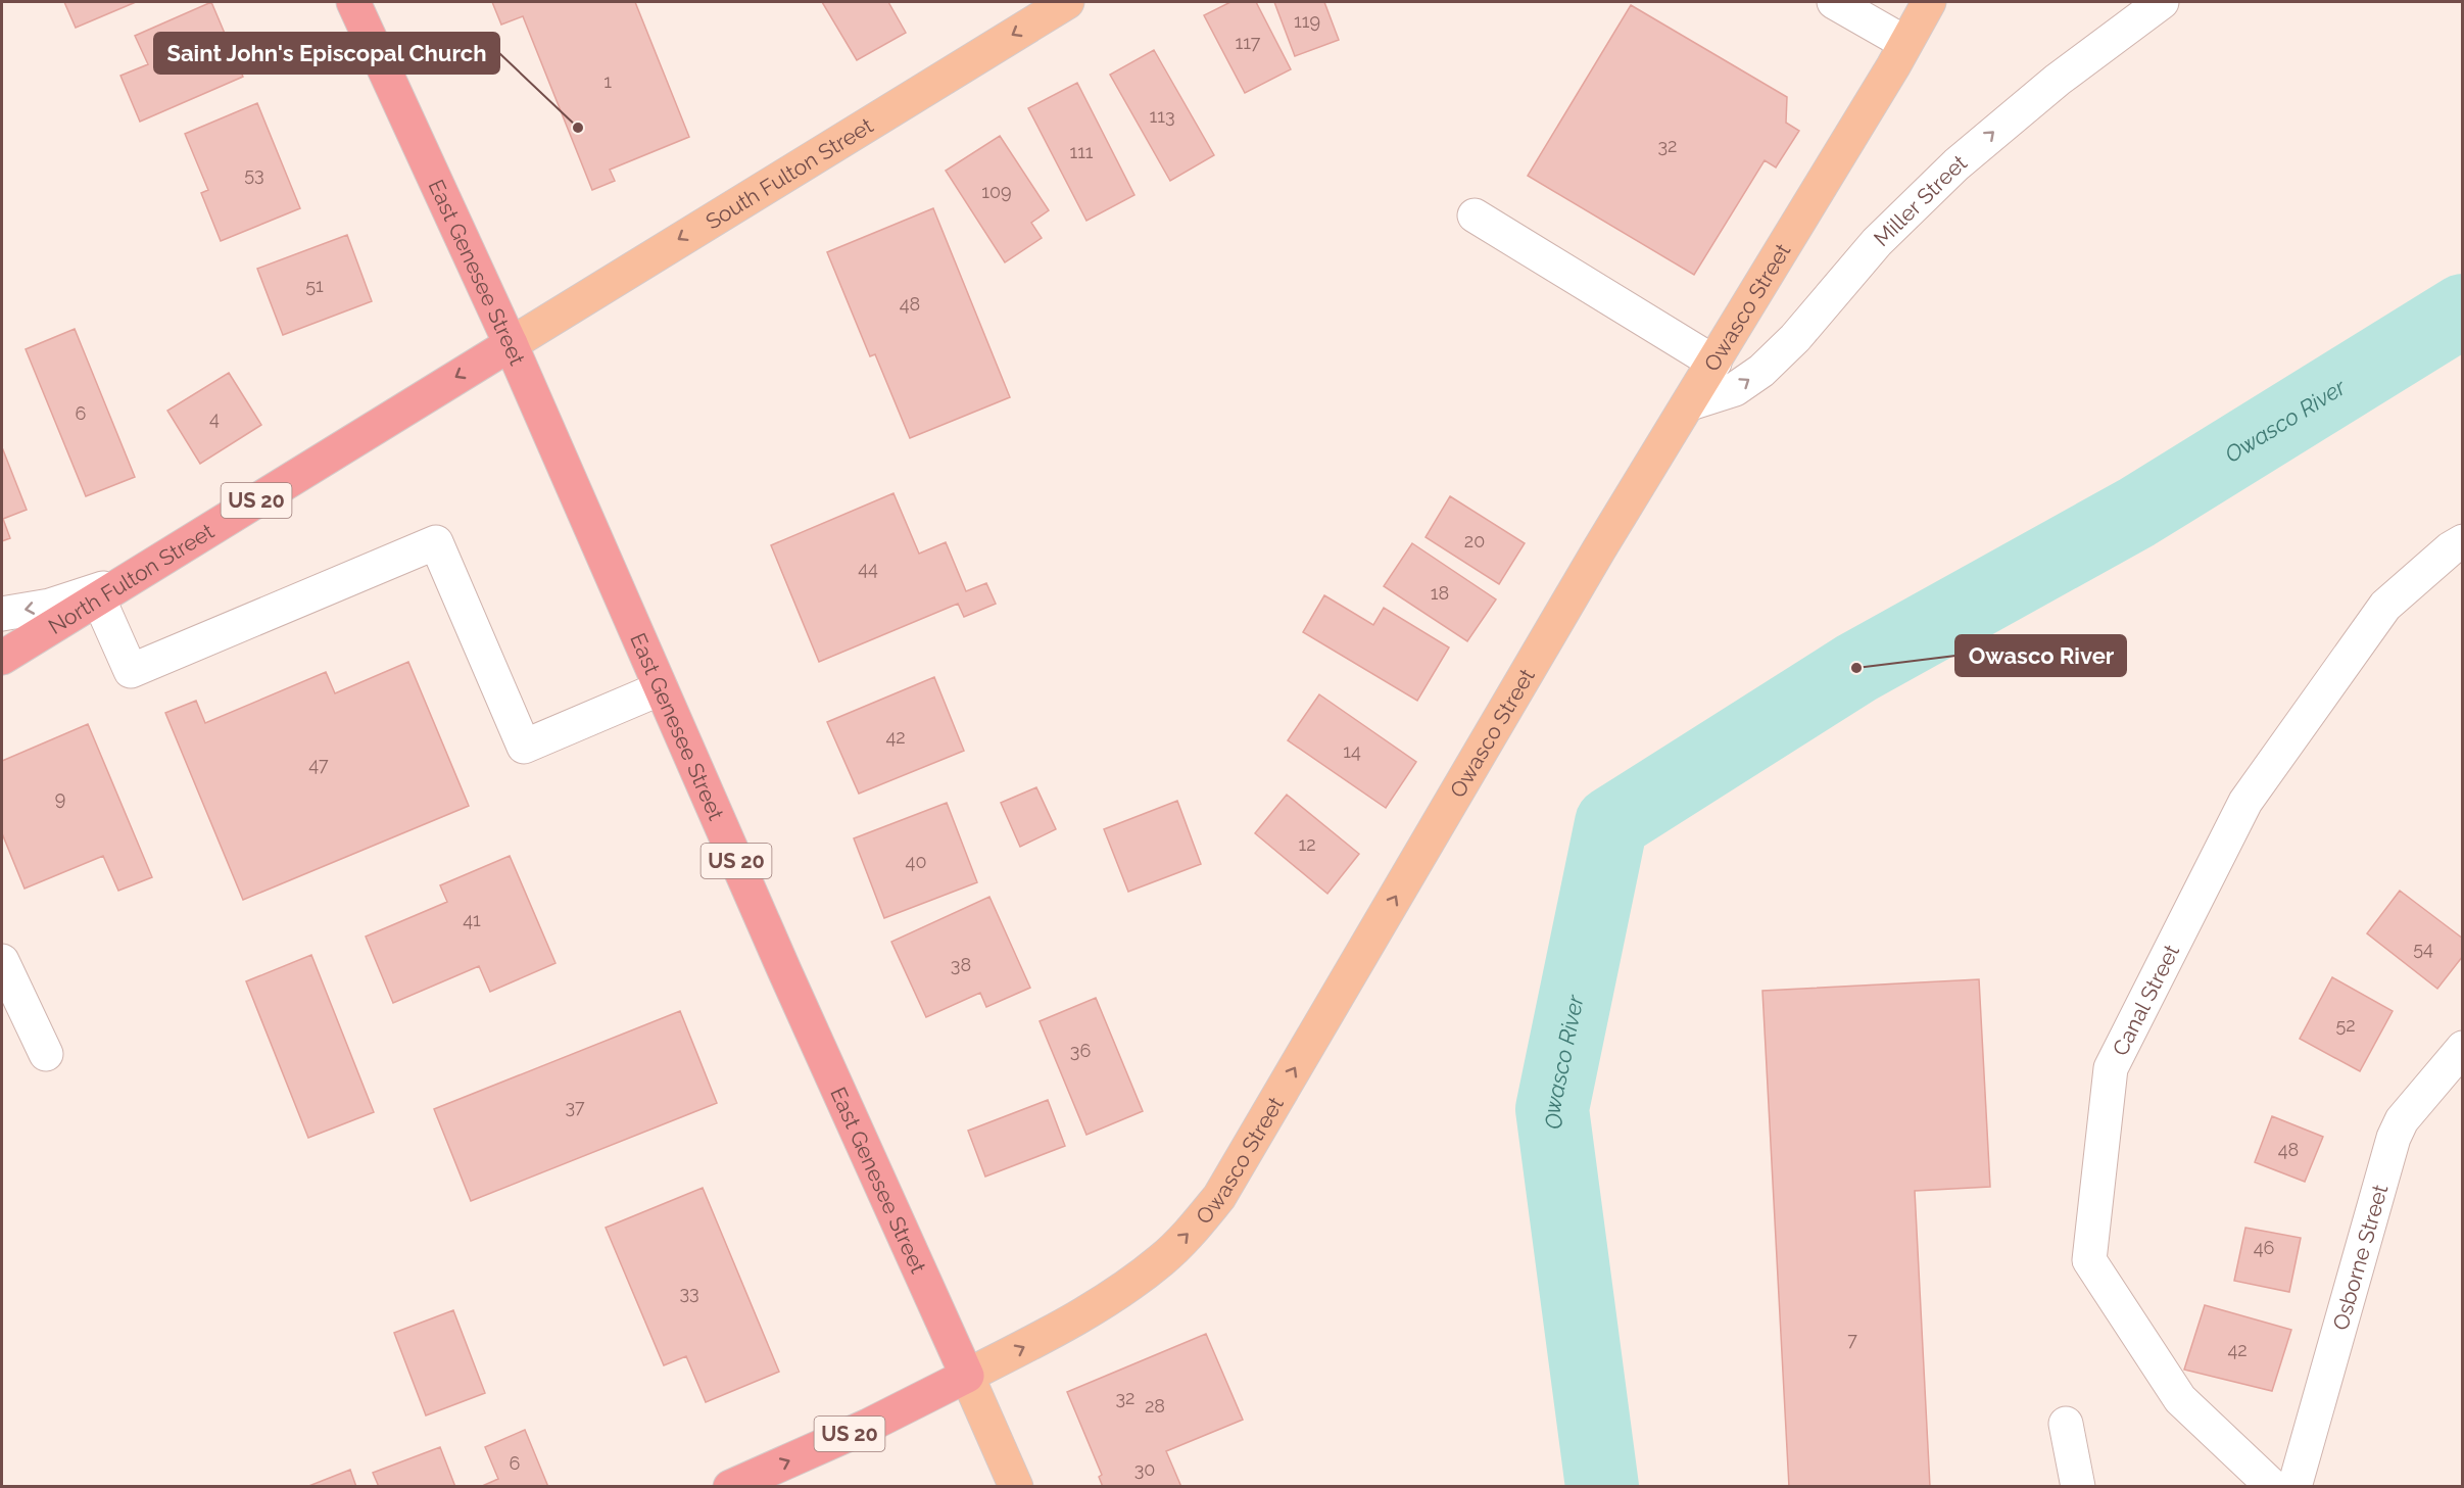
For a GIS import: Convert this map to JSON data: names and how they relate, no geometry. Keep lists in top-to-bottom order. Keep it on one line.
{"streets":{"highway":["East Genesee Street","US 20","North Fulton Street"],"main road":["South Fulton Street","Owasco Street"],"street":["Miller Street","Canal Street","Osborne Street"]},"crossings":[["South Fulton Street","East Genesee Street"],["South Fulton Street","North Fulton Street"],["Miller Street","Owasco Street"],["East Genesee Street","Owasco Street"],["East Genesee Street","US 20"],["East Genesee Street","North Fulton Street"],["Owasco Street","US 20"]],"one_way":["South Fulton Street","Miller Street","Owasco Street","North Fulton Street"],"water":["Owasco River"],"places":["Saint John's Episcopal Church","Owasco River"],"house_numbers":["119","117","1","113","32","111","53","109","51","48","6","4","20","44","18","42","14","47","9","12","40","41","54","38","52","36","37","48","46","33","7","42","32","28","6","30"]}
